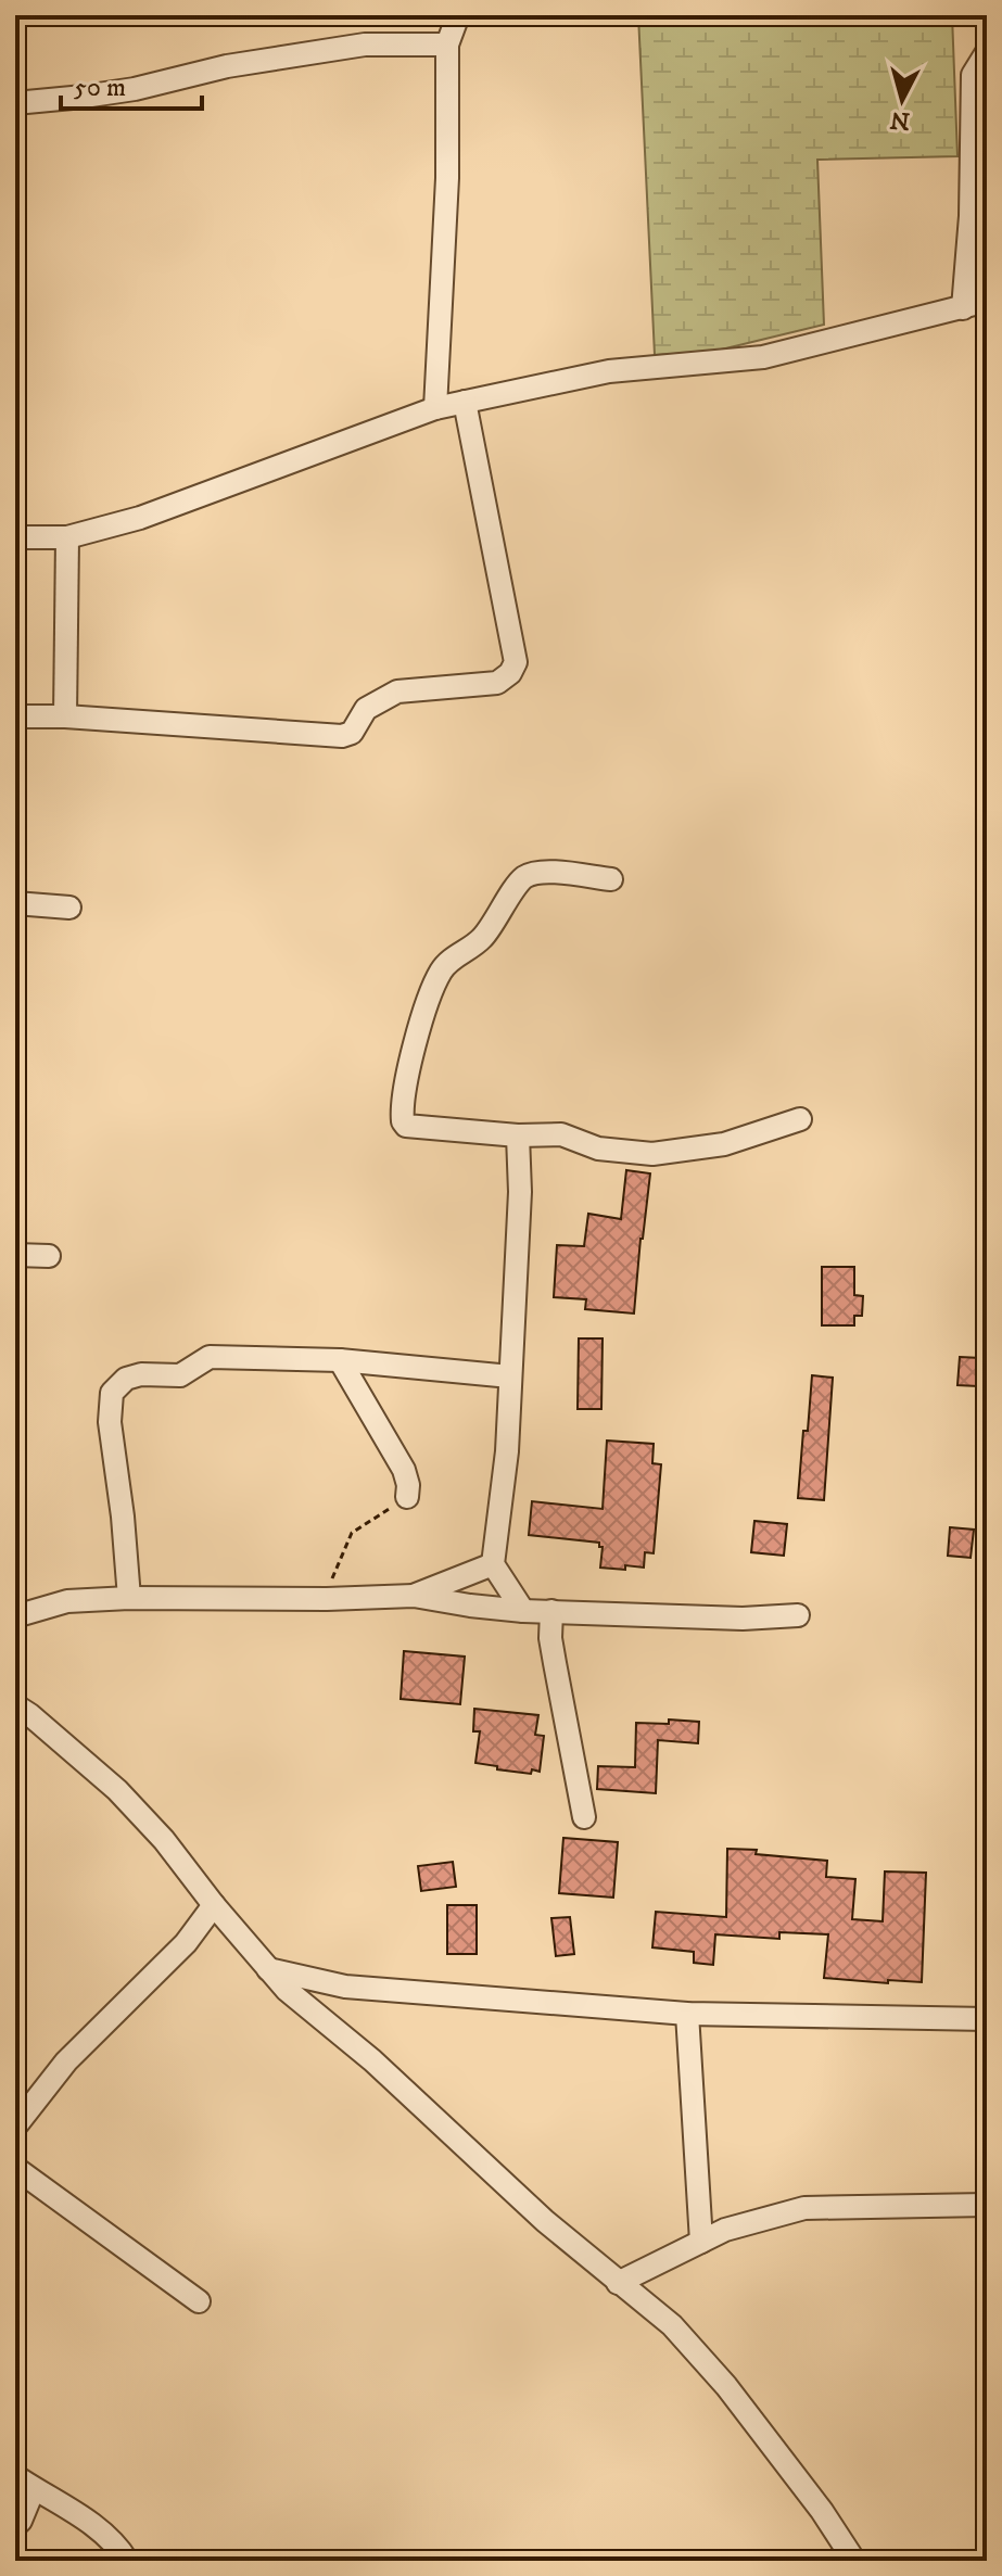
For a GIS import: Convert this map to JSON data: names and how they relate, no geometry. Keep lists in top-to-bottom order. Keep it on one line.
{"scale_bar":"50 m","north":"bottom"}
